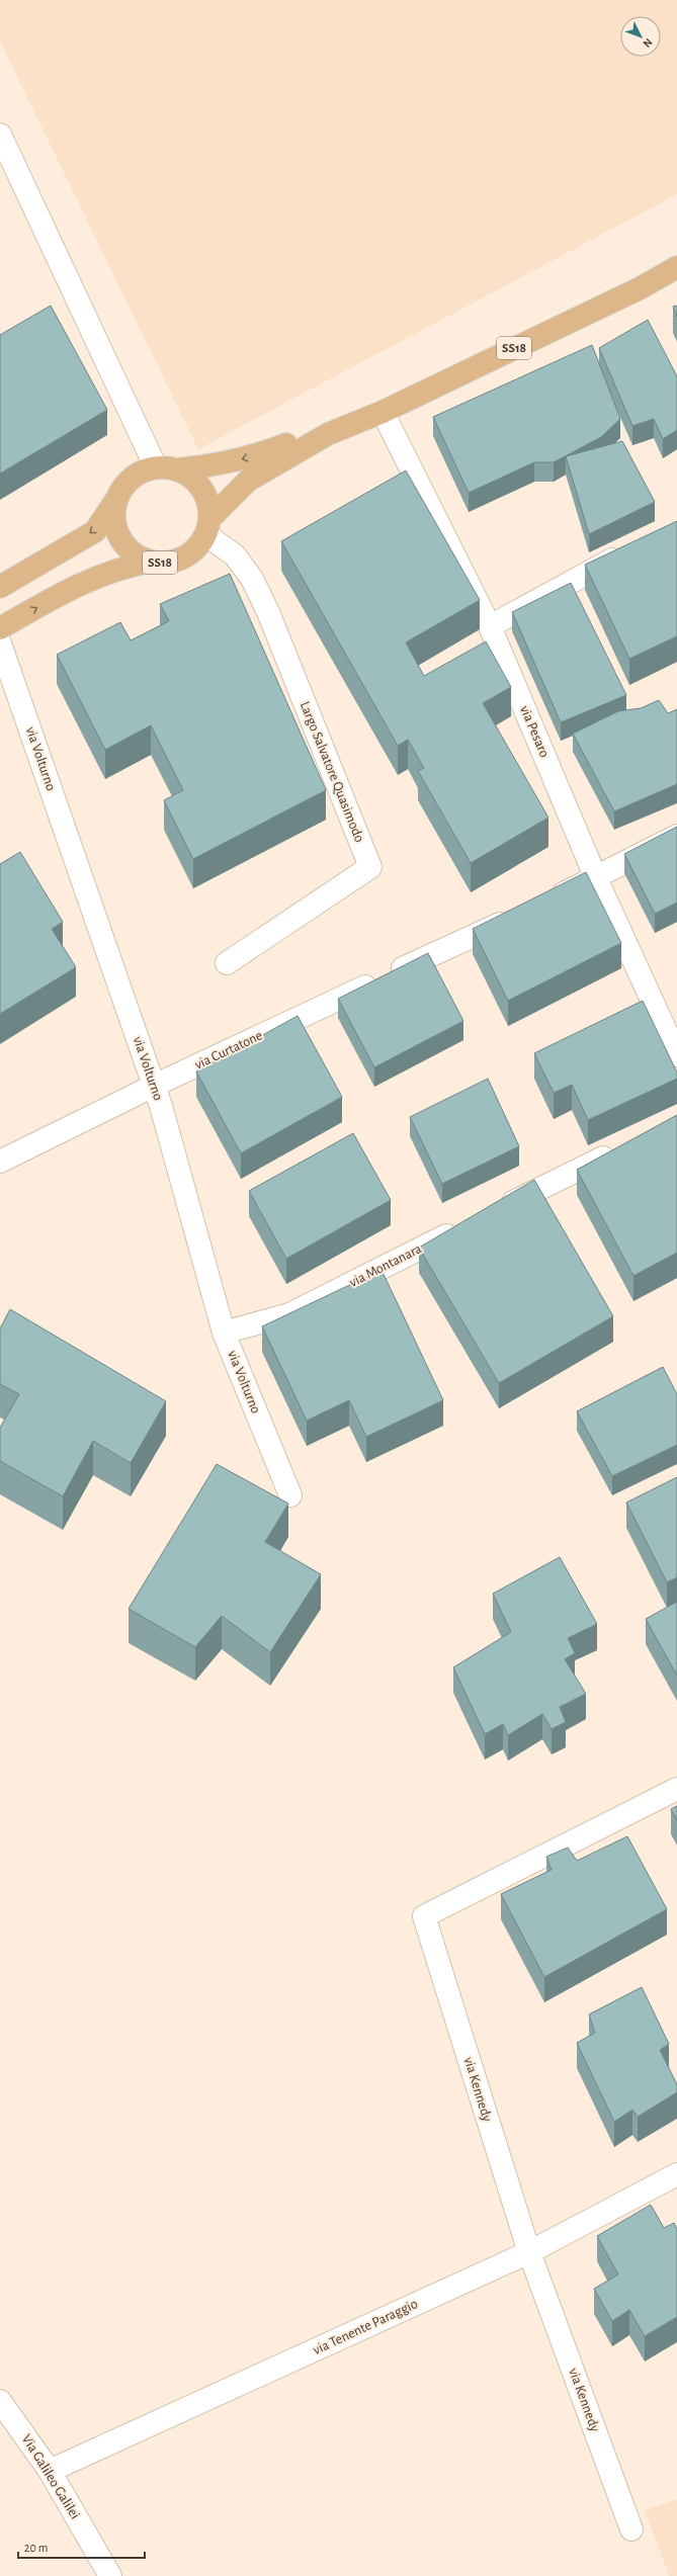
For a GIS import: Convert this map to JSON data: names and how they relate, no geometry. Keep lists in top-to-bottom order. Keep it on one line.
{"streets":{"main road":["SS18"],"street":["via Pesaro","via Volturno","Largo Salvatore Quasimodo","via Curtatone","via Montanara","via Kennedy","via Tenente Paraggio","Via Galileo Galilei"]},"crossings":[["SS18","via Pesaro"],["SS18","Largo Salvatore Quasimodo"],["via Volturno","via Curtatone"],["via Volturno","via Montanara"],["via Kennedy","via Tenente Paraggio"],["via Tenente Paraggio","Via Galileo Galilei"]],"scale_bar":"20 m","north":"bottom right"}
